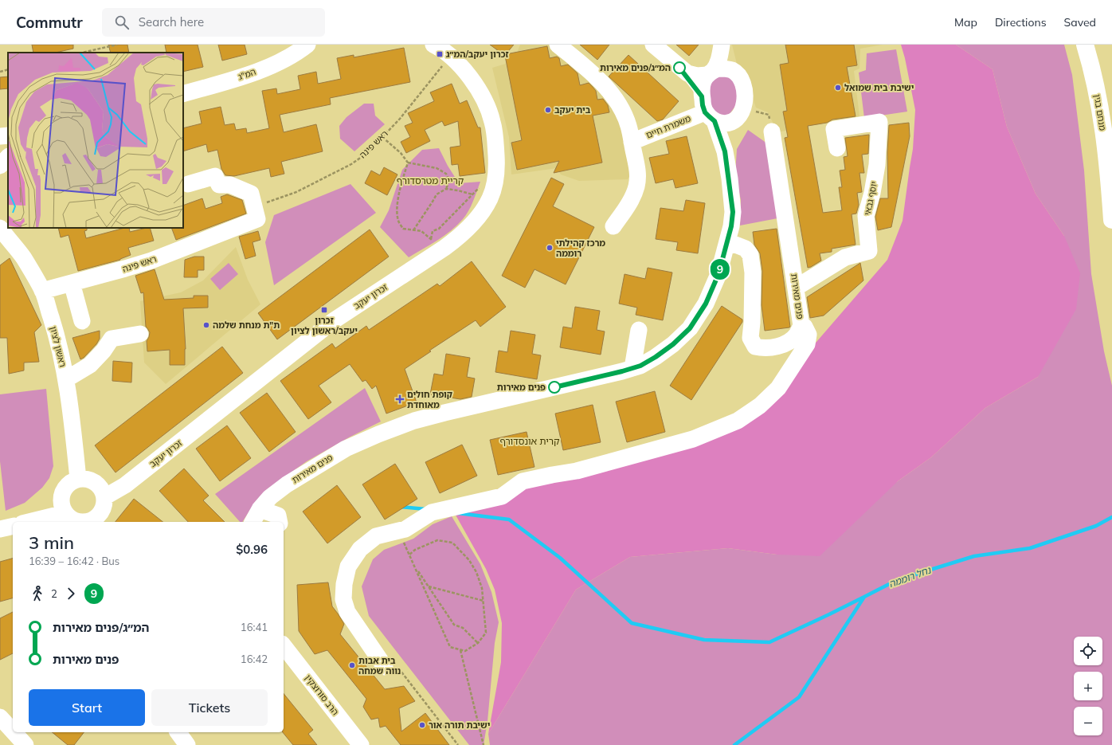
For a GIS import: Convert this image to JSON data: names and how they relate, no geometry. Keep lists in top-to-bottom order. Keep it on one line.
{"streets":{"highway":["מנחם בגין"],"street":["המ\"ג","משמרת חיים","ראש פינה","יוסף גבאי","זכרון יעקב","פנים מאירות","ראשון לציון","הרב סורוצקין"]},"crossings":[["משמרת חיים","פנים מאירות"],["ראש פינה","זכרון יעקב"],["ראש פינה","ראשון לציון"],["יוסף גבאי","פנים מאירות"]],"districts":["קריית מטרסדורף","קרית אונסדורף"],"water":["נחל רוממה"],"places":{"transit":["זכרון יעקב/המ״ג","זכרון יעקב/ראשון לציון"],"other":["המ״ג/פנים מאירות","ישיבת בית שמואל","בית יעקב","מרכז קהילתי רוממה","ת\"ת מנחת שלמה","פנים מאירות","בית אבות נווה שמחה","ישיבת תורה אור"],"health":["קופת חולים מאוחדת"]},"lines":["bus line 9"],"page":{"header":"Commutr","search":"Search here","nav":["Map","Directions","Saved"],"on_map":"9","heading":["3 min","16:39 – 16:42 · Bus","$0.96"],"legs":["2","9"],"list":[{"name":"המ״ג/פנים מאירות","value":"16:41"},{"name":"פנים מאירות","value":"16:42"}],"map_buttons":["+","−"],"buttons":["Start","Tickets"]}}
